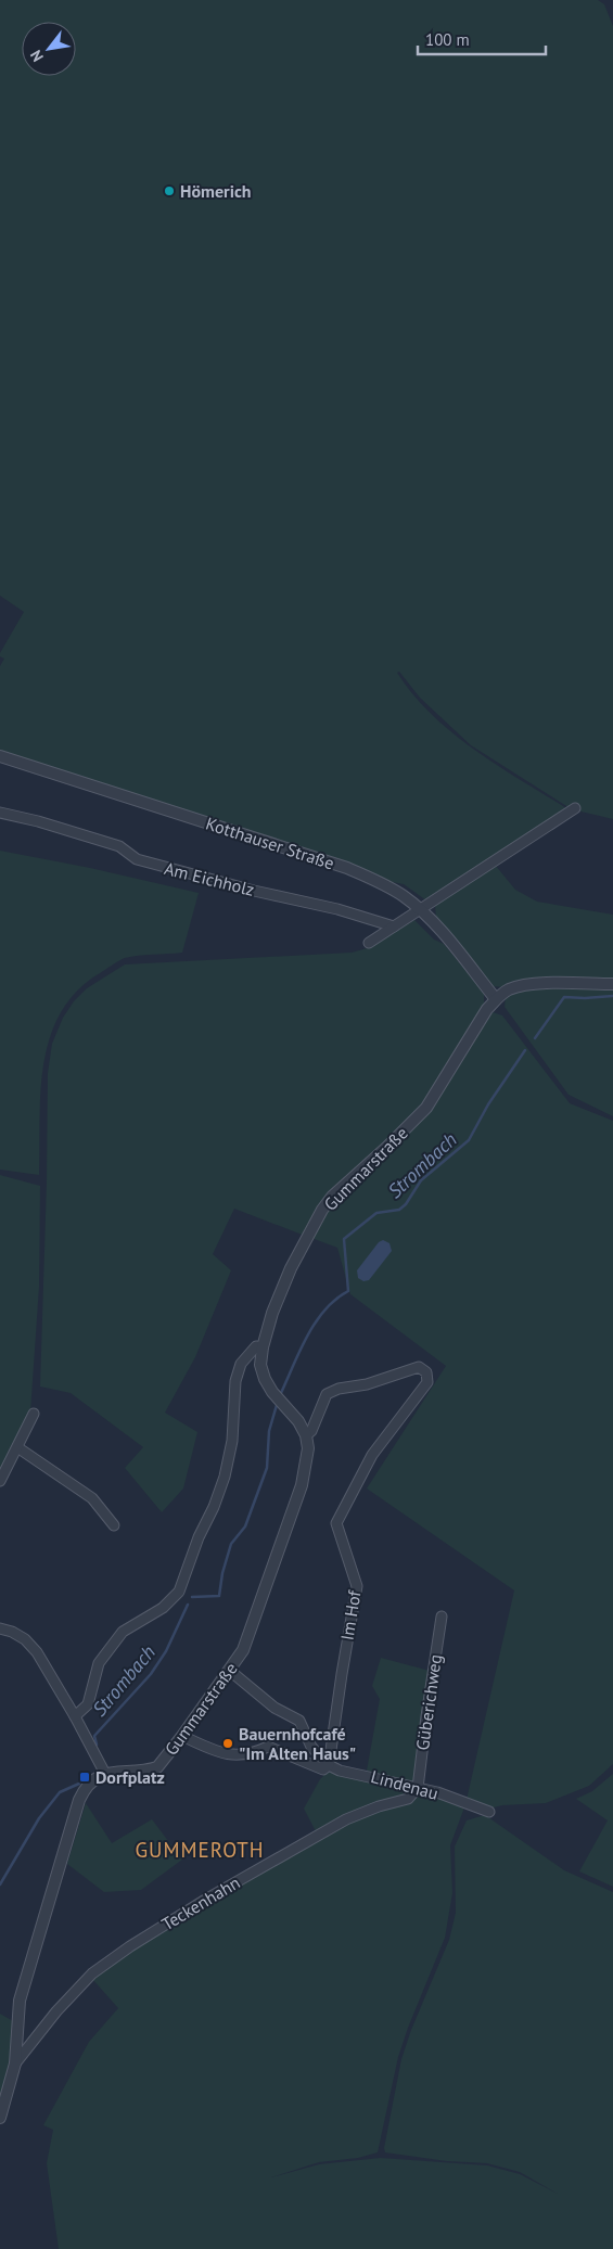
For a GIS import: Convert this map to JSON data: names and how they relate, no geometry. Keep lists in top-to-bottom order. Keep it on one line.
{"streets":{"street":["Kotthauser Straße","Am Eichholz","Gummarstraße","Im Hof","Güberichweg","Lindenau","Teckenhahn"]},"crossings":[["Kotthauser Straße","Gummarstraße"],["Gummarstraße","Im Hof"],["Gummarstraße","Lindenau"],["Im Hof","Lindenau"],["Güberichweg","Lindenau"],["Güberichweg","Teckenhahn"],["Lindenau","Teckenhahn"]],"districts":["GUMMEROTH"],"water":["Strombach"],"places":{"other":["Hömerich","Bauernhofcafé \"Im Alten Haus\""],"transit":["Dorfplatz"]},"scale_bar":"100 m","north":"bottom left"}
